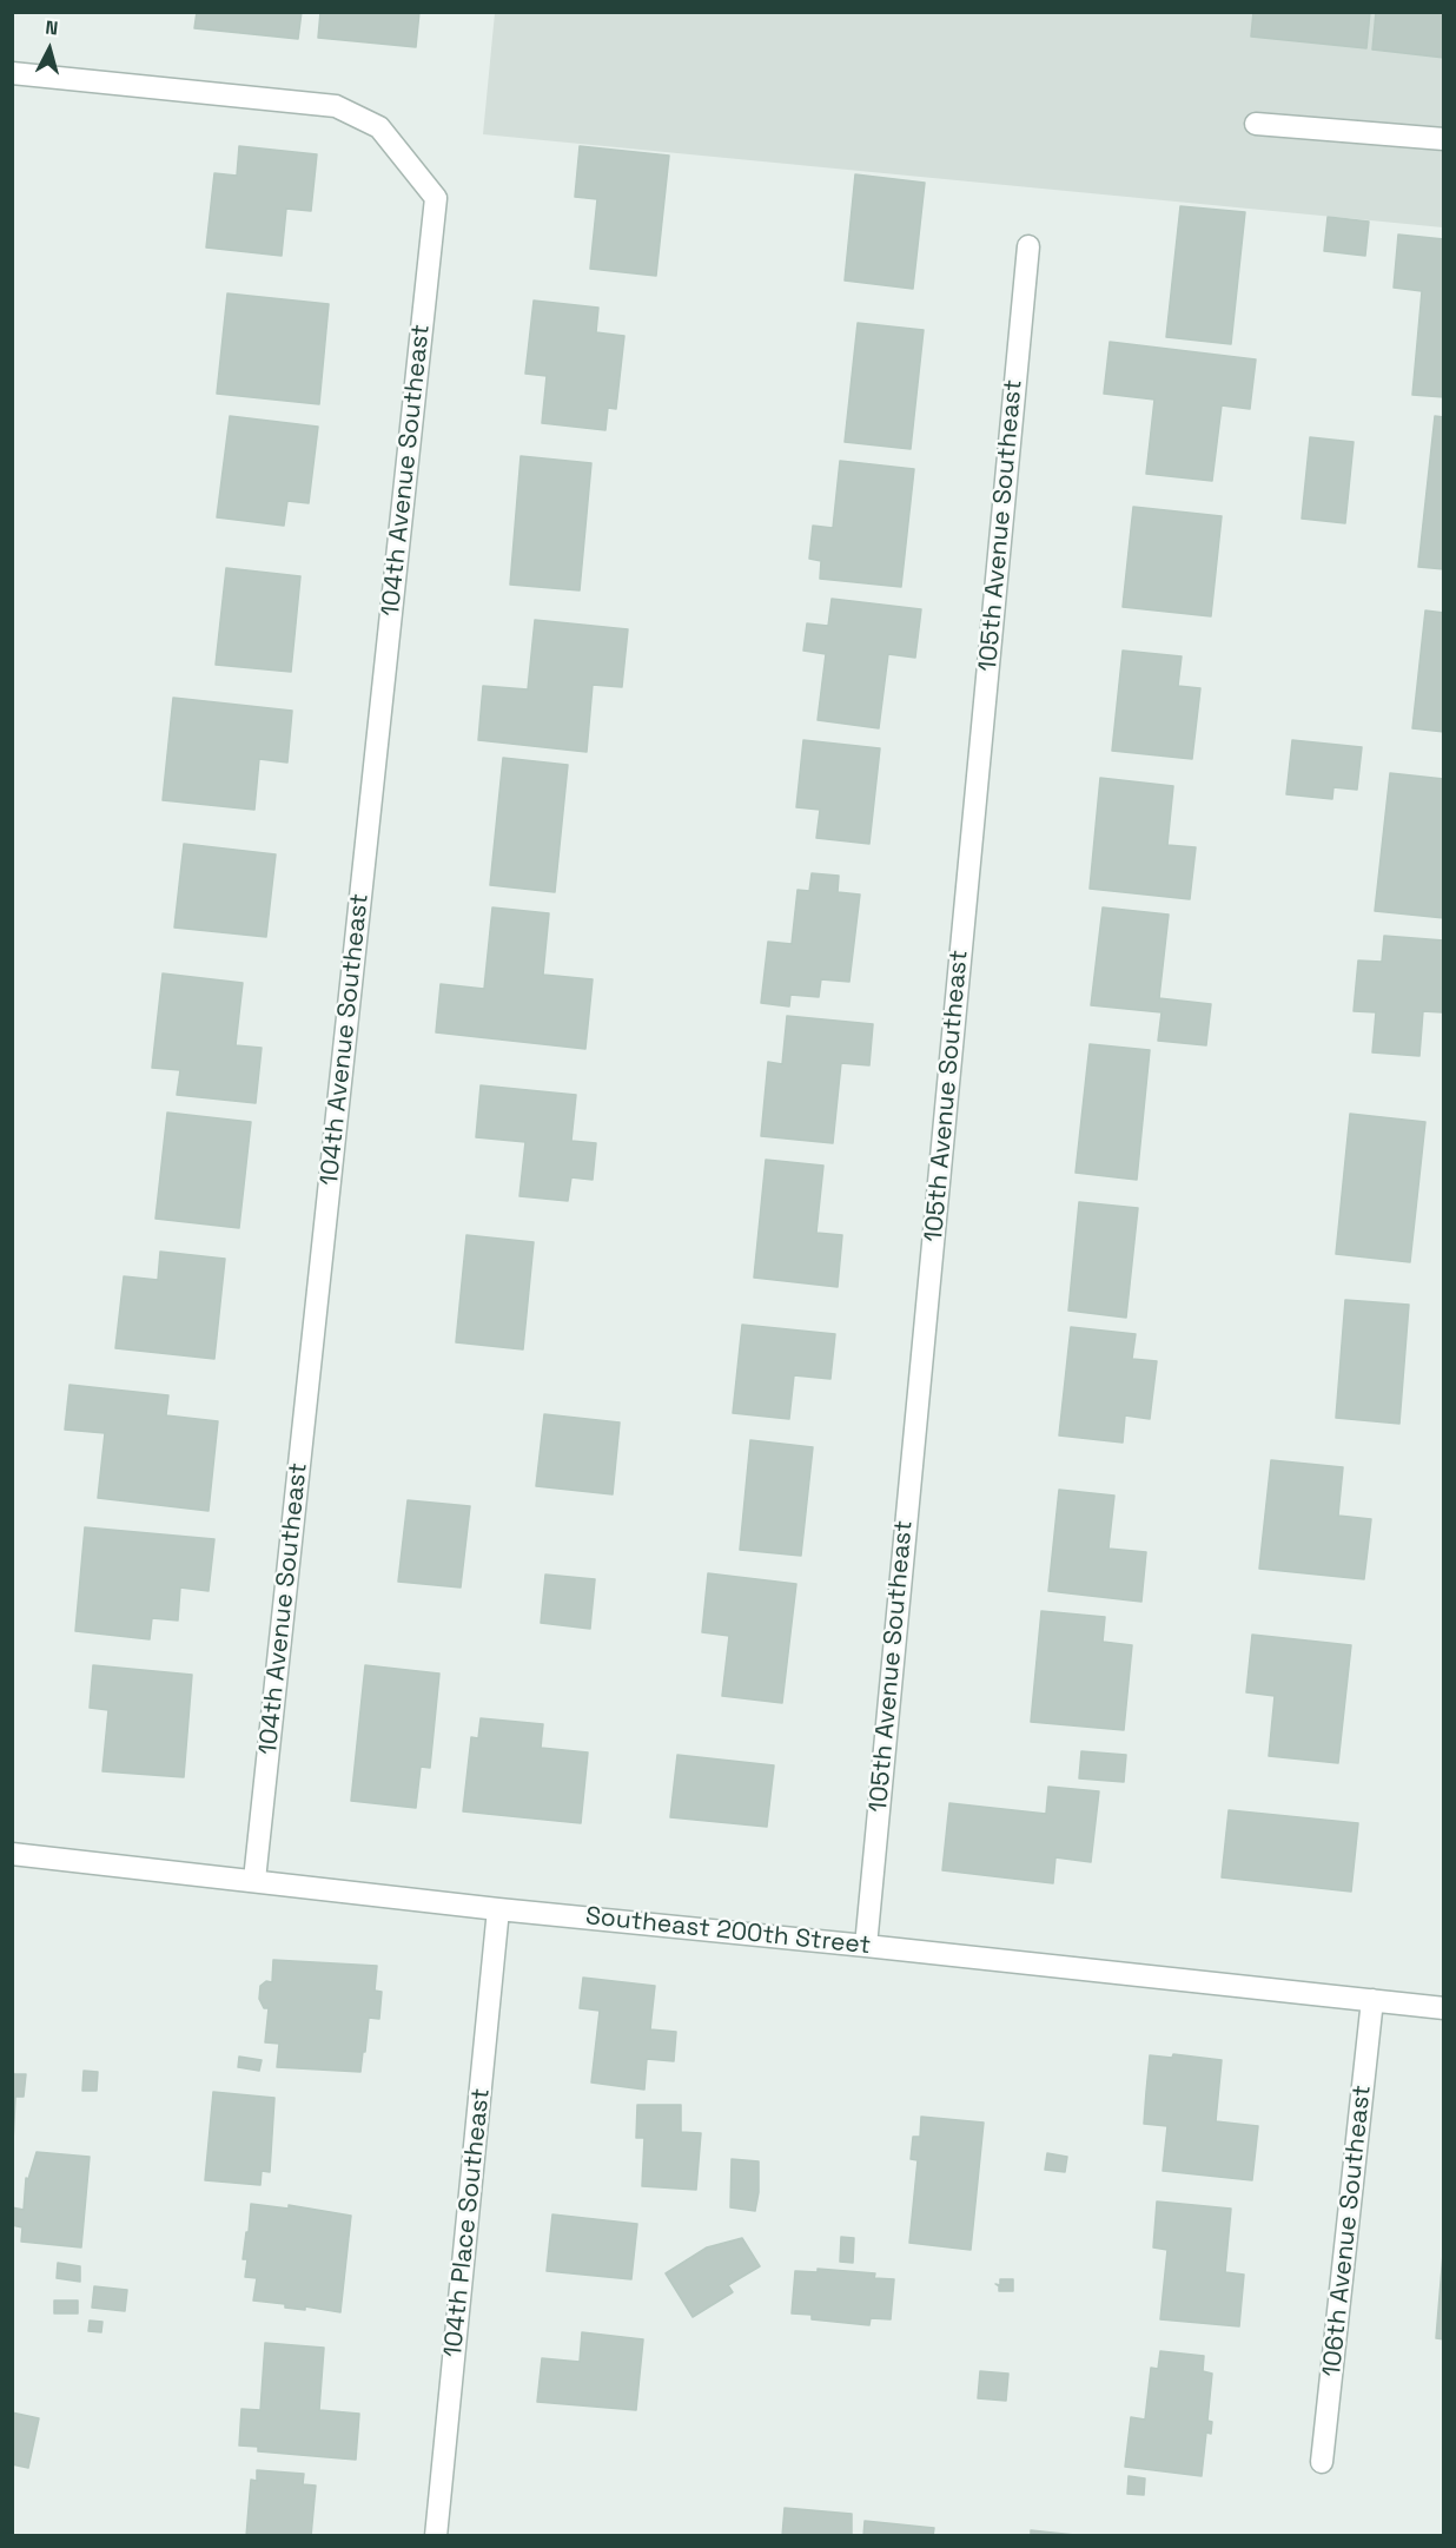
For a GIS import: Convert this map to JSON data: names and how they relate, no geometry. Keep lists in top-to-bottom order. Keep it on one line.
{"streets":{"street":["104th Avenue Southeast","105th Avenue Southeast","Southeast 200th Street","104th Place Southeast","106th Avenue Southeast"]},"crossings":[["104th Avenue Southeast","Southeast 200th Street"],["105th Avenue Southeast","Southeast 200th Street"],["Southeast 200th Street","104th Place Southeast"],["Southeast 200th Street","106th Avenue Southeast"]],"north":"top"}
